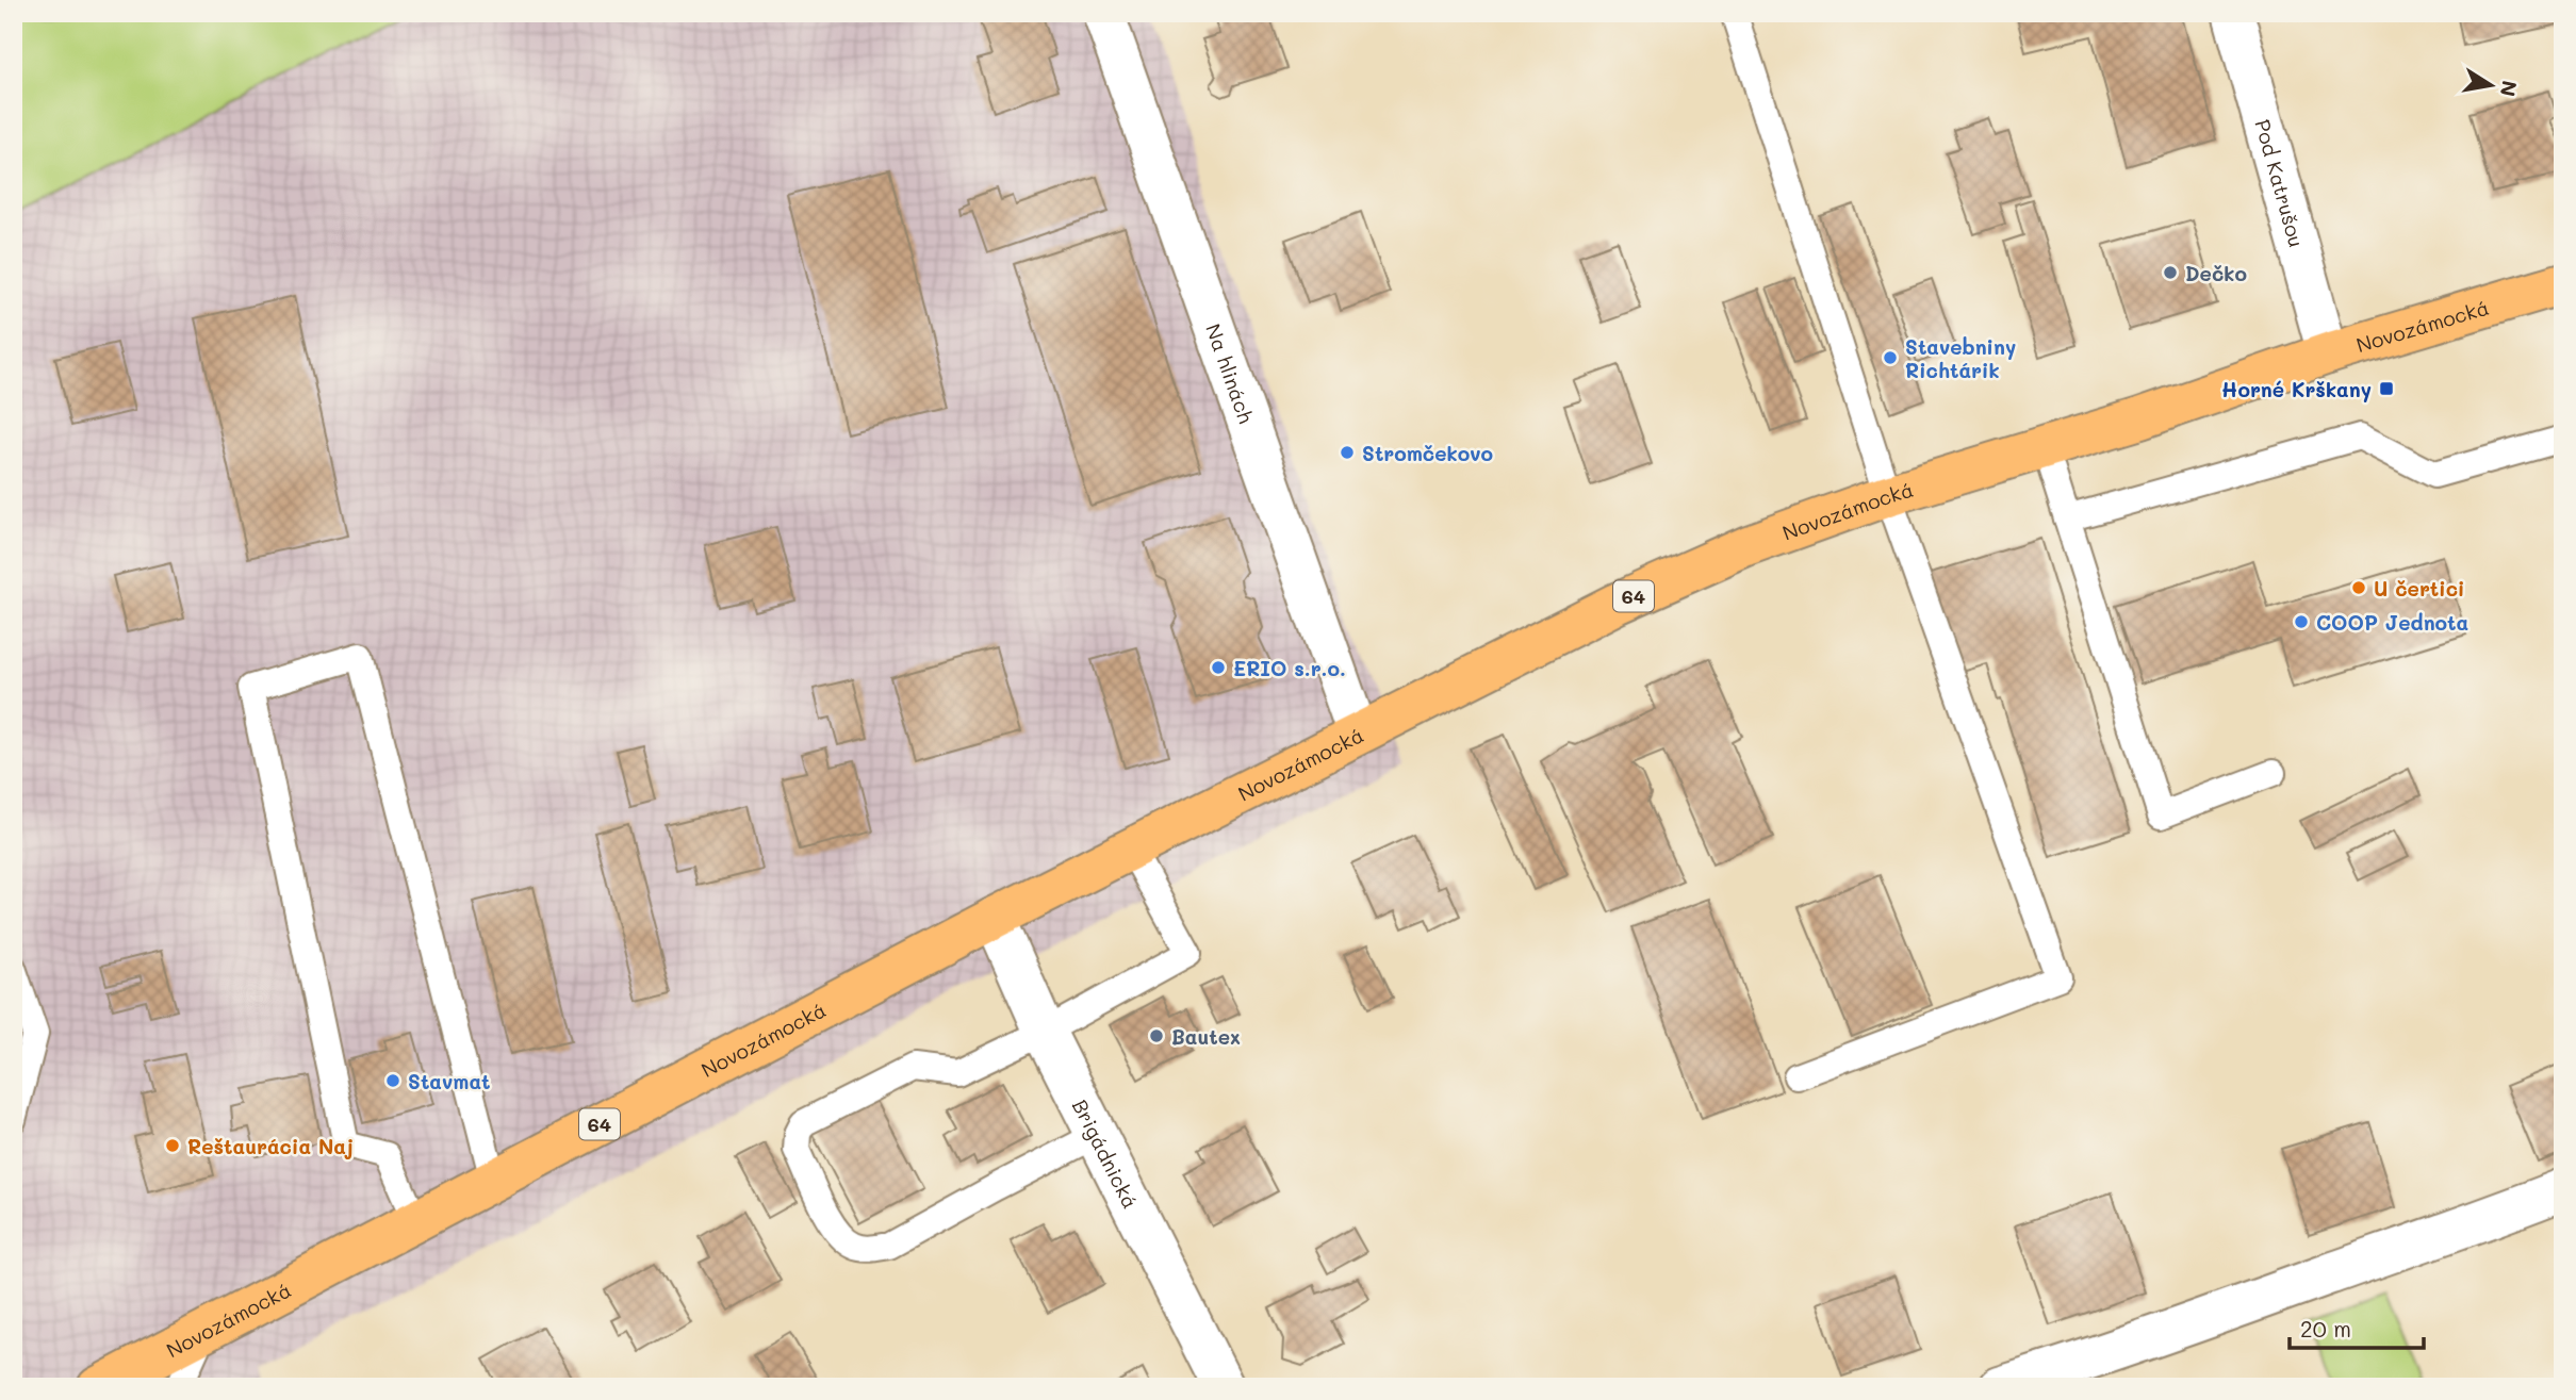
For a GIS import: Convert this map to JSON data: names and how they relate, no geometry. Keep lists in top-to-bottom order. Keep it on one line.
{"streets":{"main road":["Novozámocká","64"],"street":["Pod Katrušou","Na hlinách","Brigádnická"]},"crossings":[["Pod Katrušou","Novozámocká"],["Novozámocká","Na hlinách"],["Novozámocká","Brigádnická"]],"places":{"other":["Dečko","Stavebniny Richtárik","Stromčekovo","U čertici","COOP Jednota","ERIO s.r.o.","Bautex","Stavmat","Reštaurácia Naj"],"transit":["Horné Krškany"]},"scale_bar":"20 m","north":"right"}
